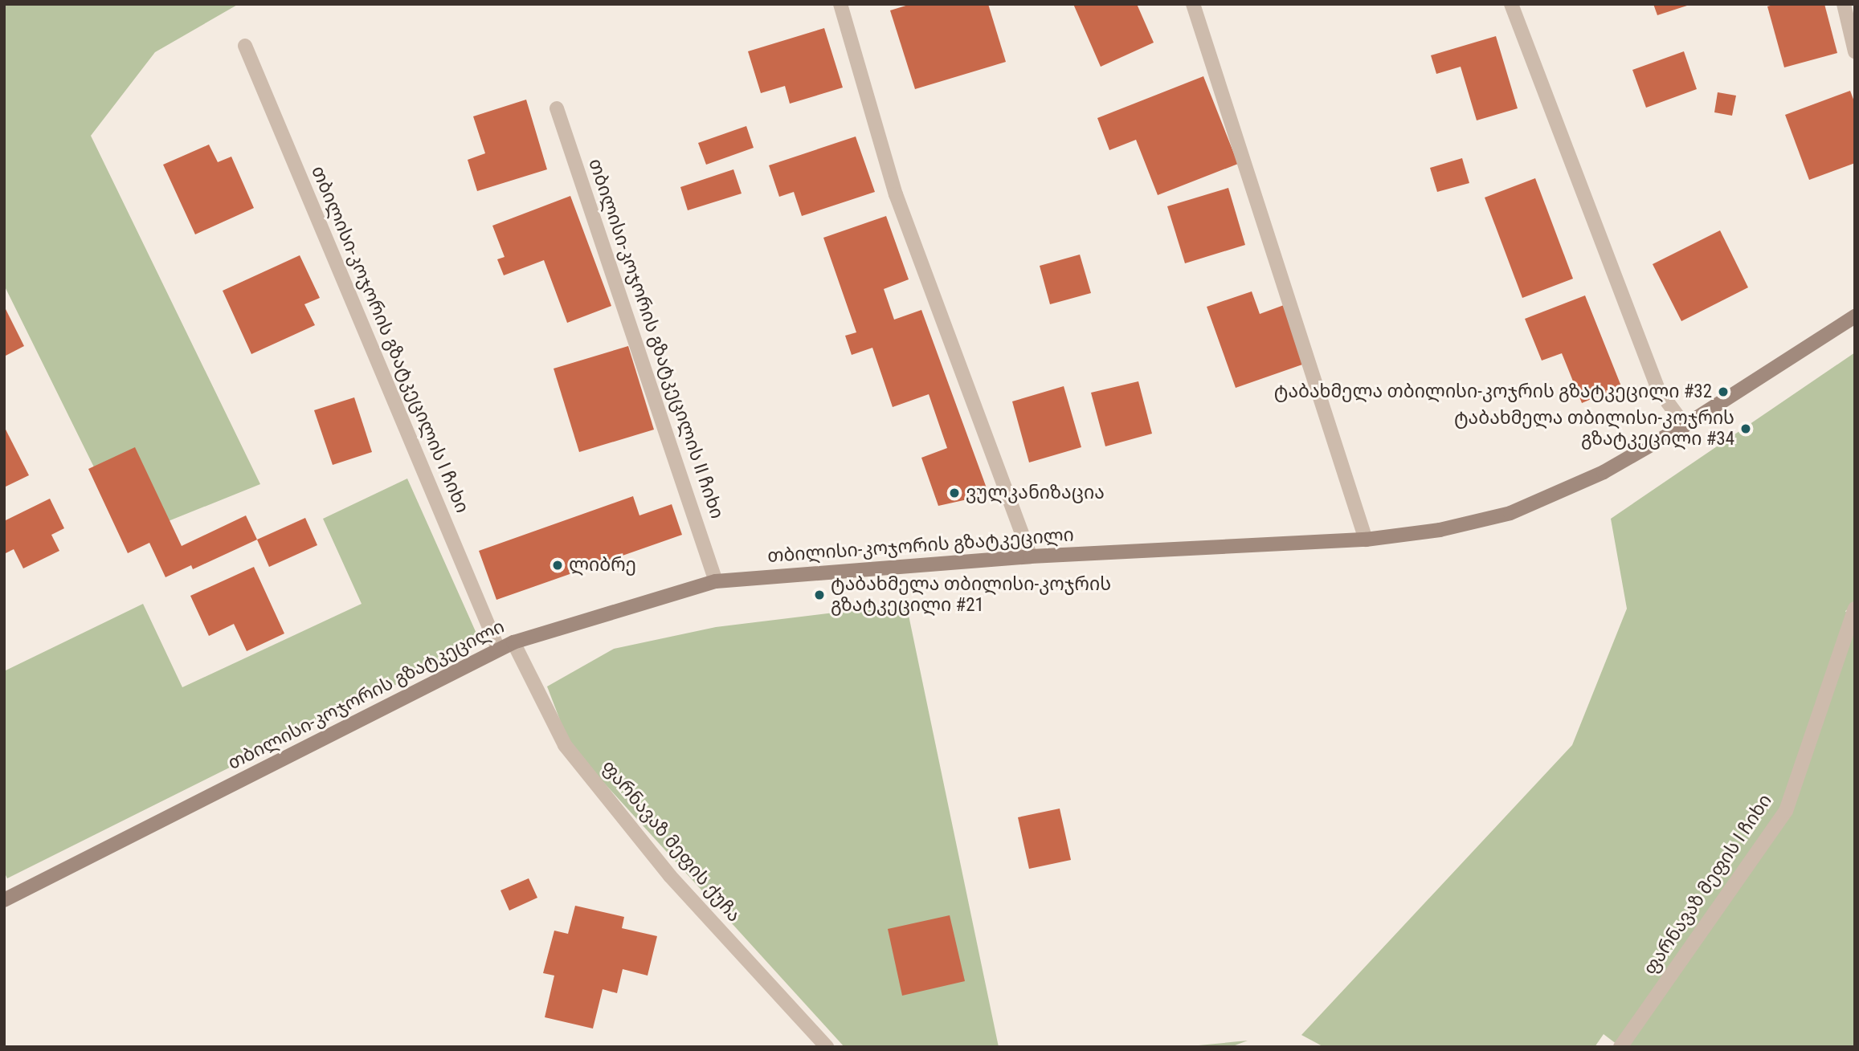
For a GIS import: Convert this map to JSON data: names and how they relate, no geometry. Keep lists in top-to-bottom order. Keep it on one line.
{"streets":{"main road":["თბილისი-კოჯორის გზატკეცილი"],"street":["თბილისი-კოჯორის გზატკეცილის II ჩიხი","თბილისი-კოჯორის გზატკეცილის I ჩიხი","ფარნავაზ მეფის ქუჩა","ფარნავაზ მეფის I ჩიხი"]},"crossings":[["თბილისი-კოჯორის გზატკეცილის II ჩიხი","თბილისი-კოჯორის გზატკეცილი"],["თბილისი-კოჯორის გზატკეცილის I ჩიხი","თბილისი-კოჯორის გზატკეცილი"],["თბილისი-კოჯორის გზატკეცილი","ფარნავაზ მეფის ქუჩა"]],"places":["ტაბახმელა თბილისი-კოჯრის გზატკეცილი #32","ტაბახმელა თბილისი-კოჯრის გზატკეცილი #34","ვულკანიზაცია","ლიბრე","ტაბახმელა თბილისი-კოჯრის გზატკეცილი #21"]}
